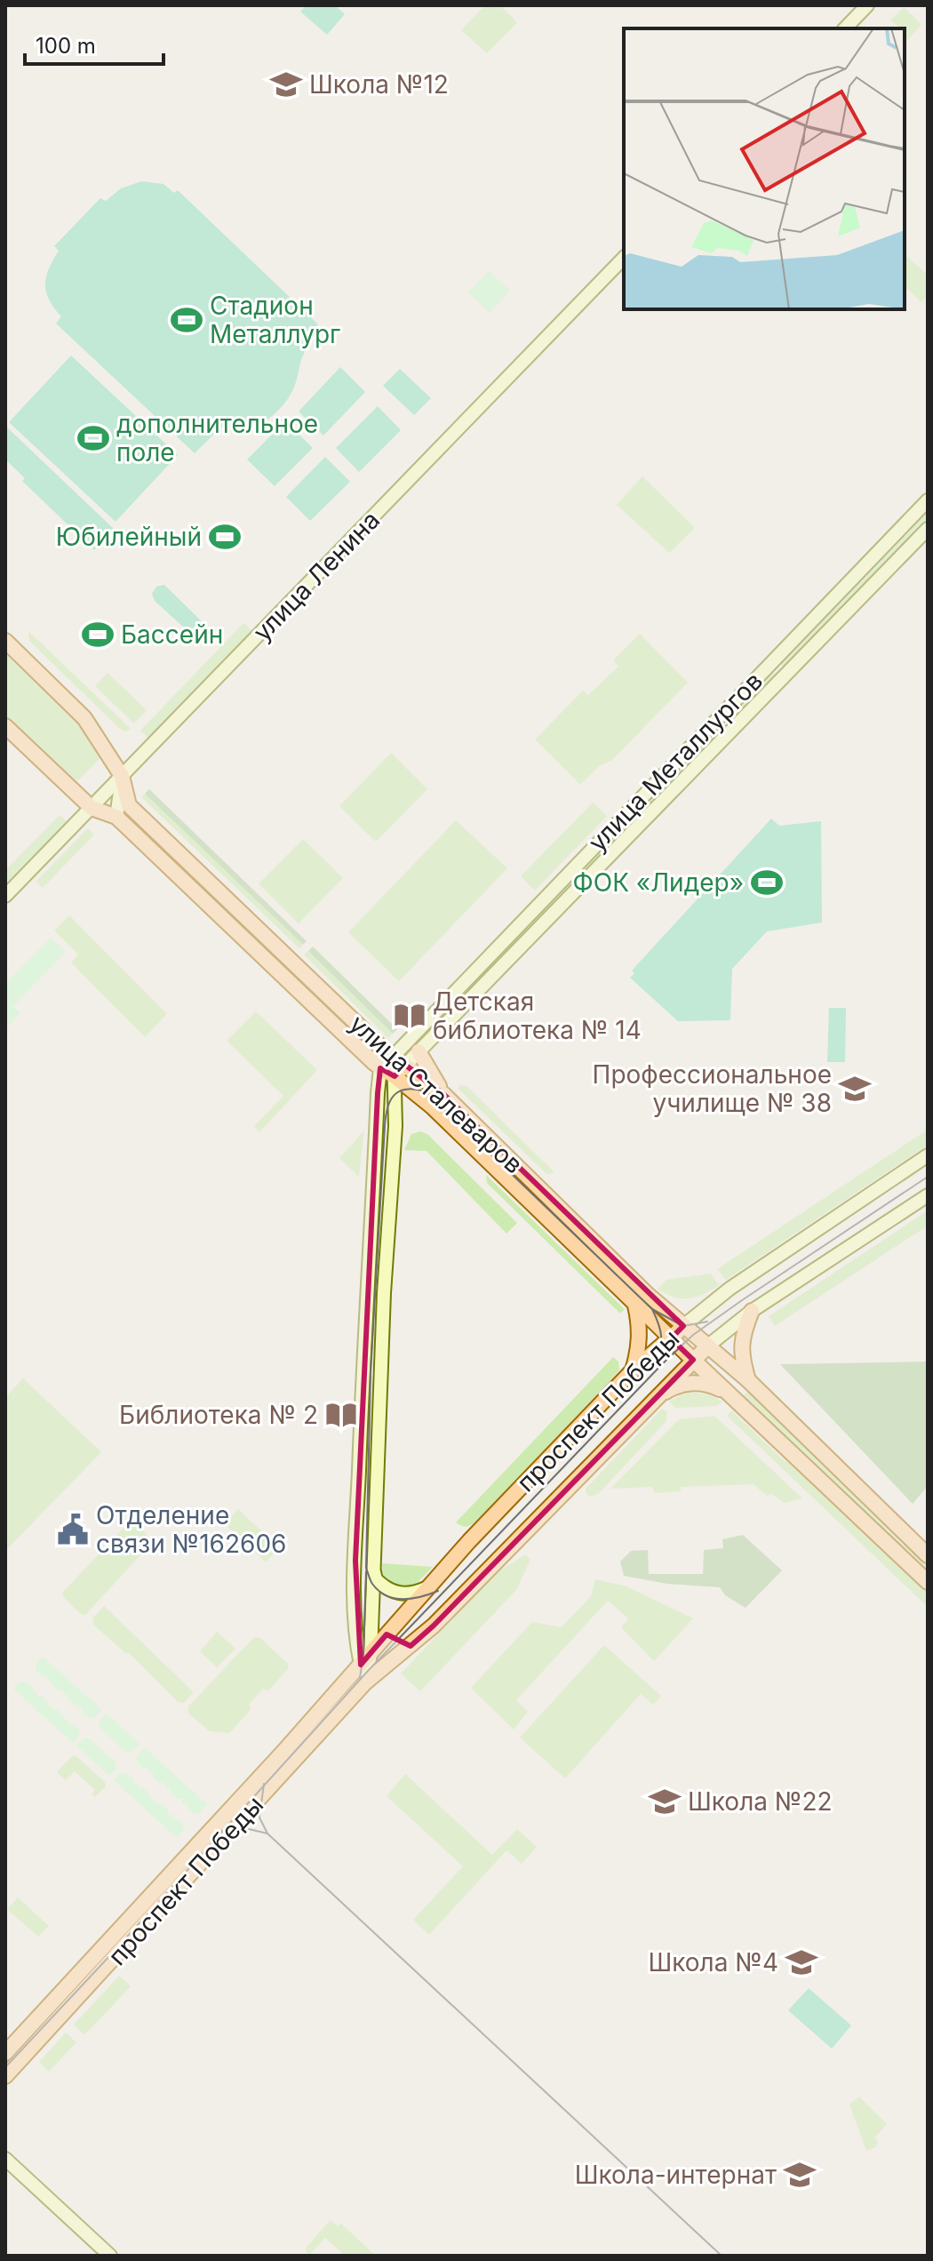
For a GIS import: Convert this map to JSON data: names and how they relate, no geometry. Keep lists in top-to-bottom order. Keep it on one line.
{"streets":{"main road":["улица Сталеваров","проспект Победы"],"street":["улица Ленина","улица Металлургов"]},"crossings":[["улица Ленина","улица Сталеваров"],["улица Металлургов","улица Сталеваров"],["улица Металлургов","проспект Победы"],["улица Сталеваров","проспект Победы"]],"places":{"school or university":["Школа №12","Профессиональное училище № 38","Школа №22","Школа №4","Школа-интернат"],"sports":["Стадион Металлург","дополнительное поле","Юбилейный","Бассейн","ФОК «Лидер»"],"library":["Детская библиотека № 14","Библиотека № 2"],"public building":["Отделение связи №162606"]},"scale_bar":"100 m"}
